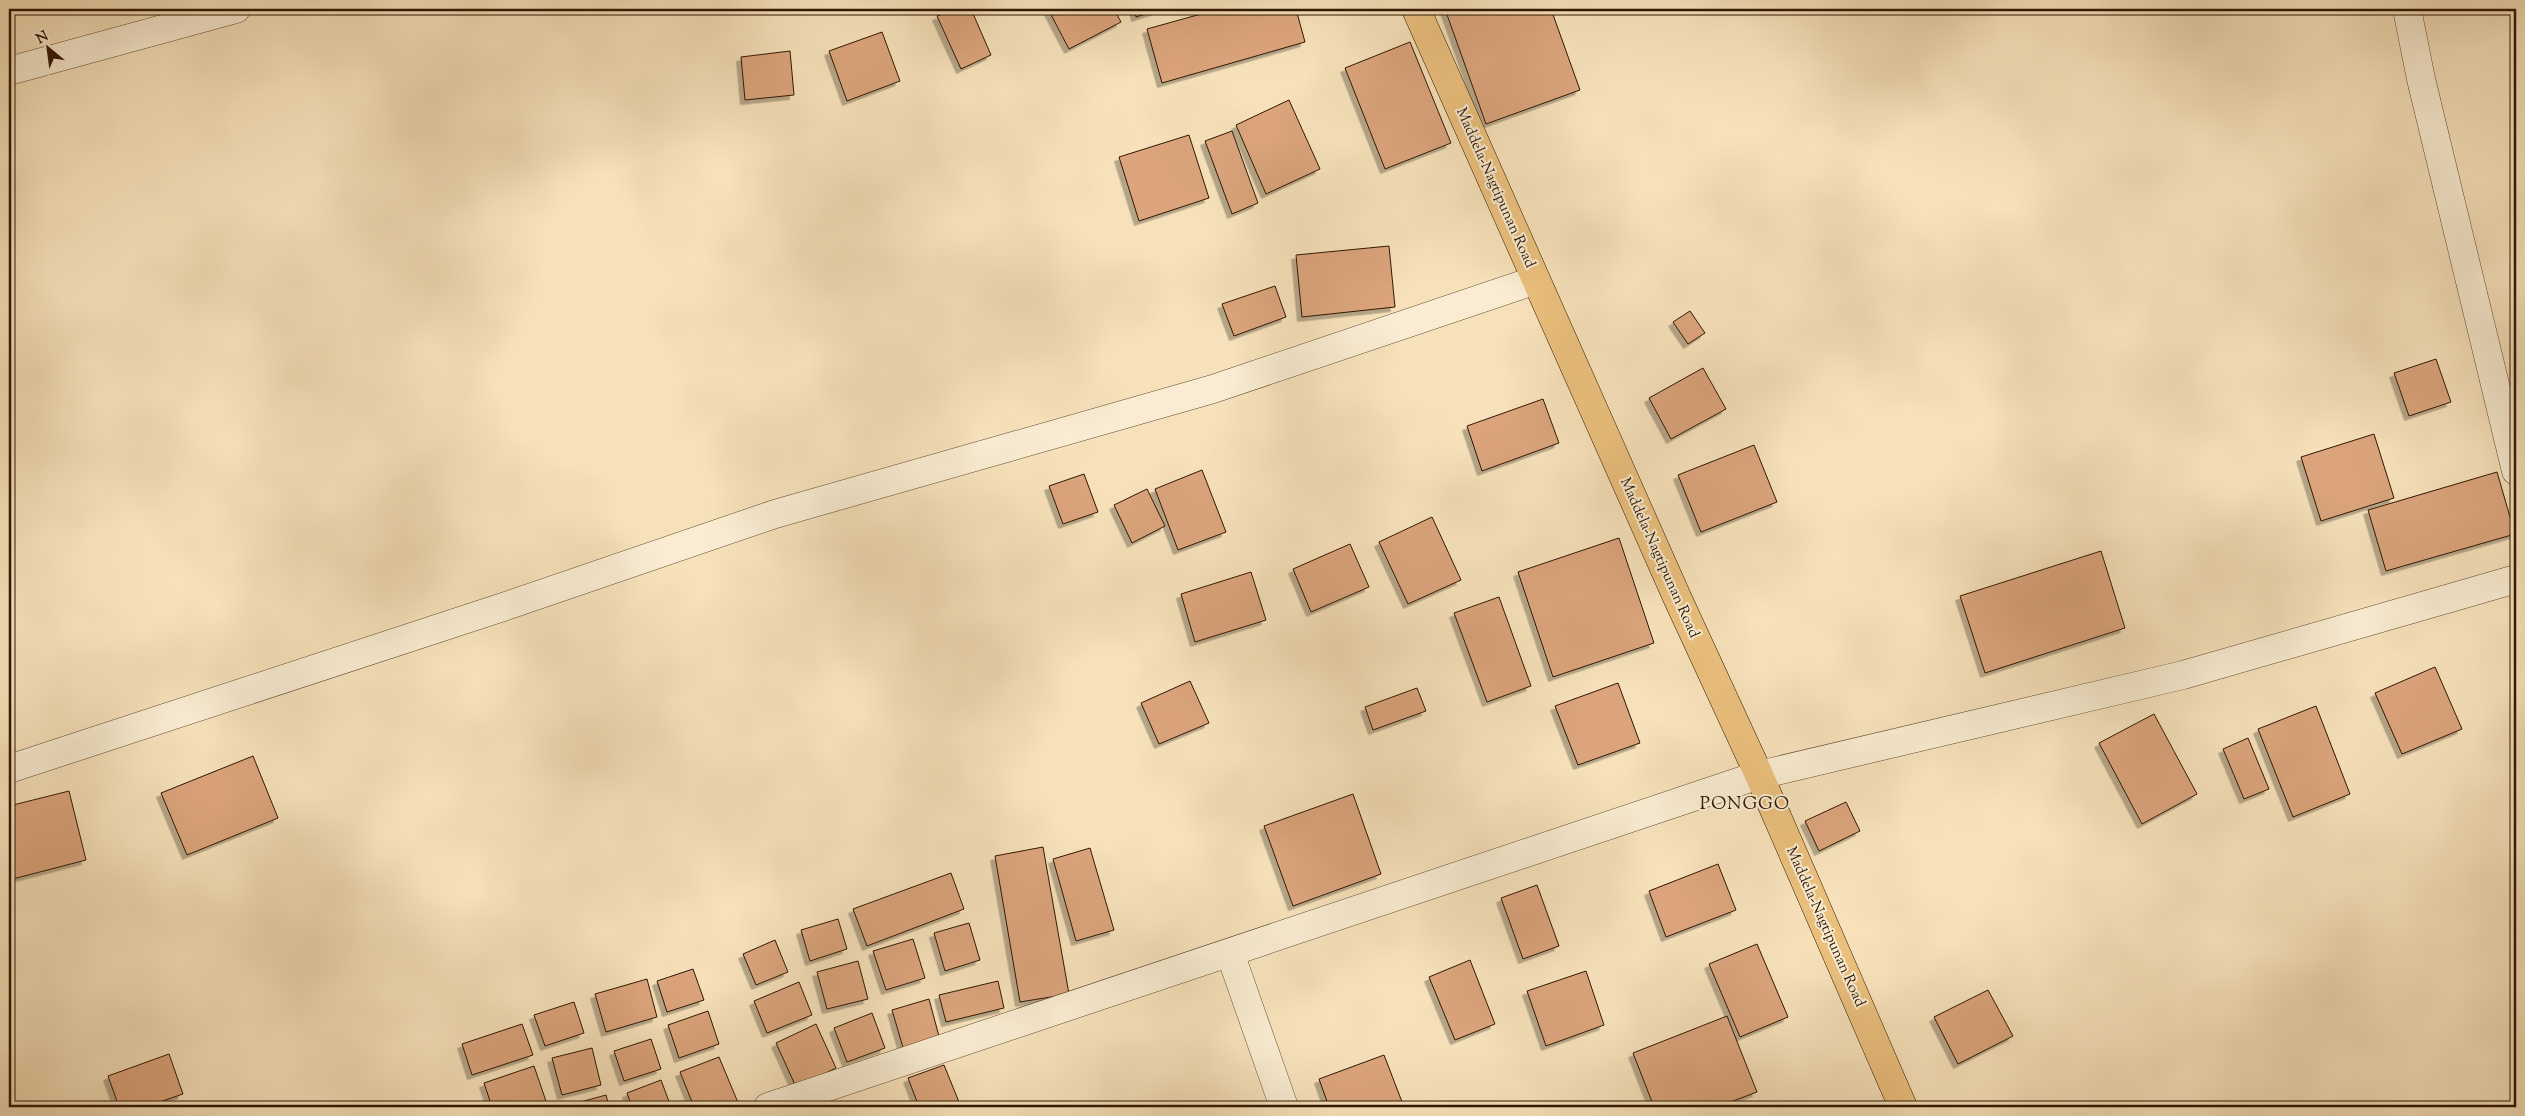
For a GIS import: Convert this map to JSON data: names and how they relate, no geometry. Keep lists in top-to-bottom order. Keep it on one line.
{"streets":{"main road":["Maddela-Nagtipunan Road"]},"districts":["PONGGO"],"north":"top left"}
